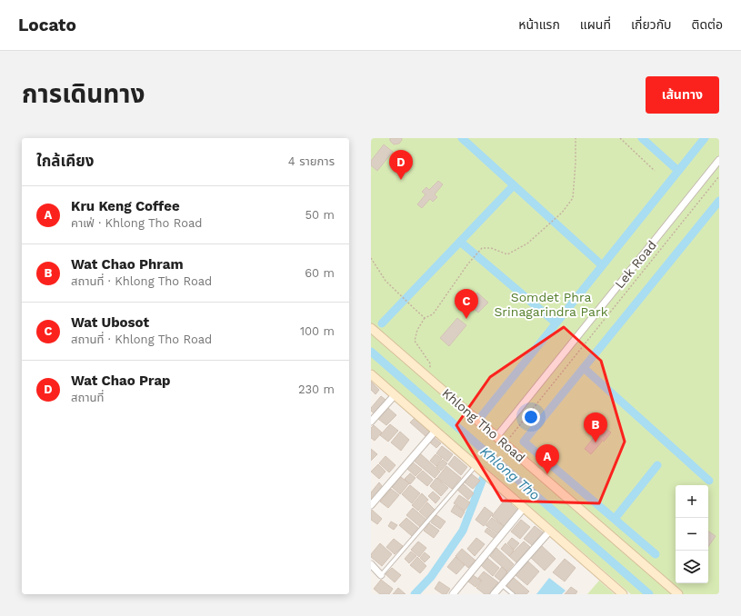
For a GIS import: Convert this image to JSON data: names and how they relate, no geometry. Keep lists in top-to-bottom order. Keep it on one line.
{"streets":{"street":["Lek Road","Khlong Tho Road"]},"crossings":[["Lek Road","Khlong Tho Road"]],"water":["Khlong Tho"],"parks":["Somdet Phra Srinagarindra Park"],"page":{"header":"Locato","nav":["หน้าแรก","แผนที่","เกี่ยวกับ","ติดต่อ"],"title":"การเดินทาง","buttons":"เส้นทาง","heading":["ใกล้เคียง","4 รายการ"],"pins":["D","C","B","A"],"list":[{"mark":"A","name":"Kru Keng Coffee","note":"คาเฟ่ · Khlong Tho Road","value":"50 m"},{"mark":"B","name":"Wat Chao Phram","note":"สถานที่ · Khlong Tho Road","value":"60 m"},{"mark":"C","name":"Wat Ubosot","note":"สถานที่ · Khlong Tho Road","value":"100 m"},{"mark":"D","name":"Wat Chao Prap","note":"สถานที่","value":"230 m"}],"map_buttons":["+","−"]}}
